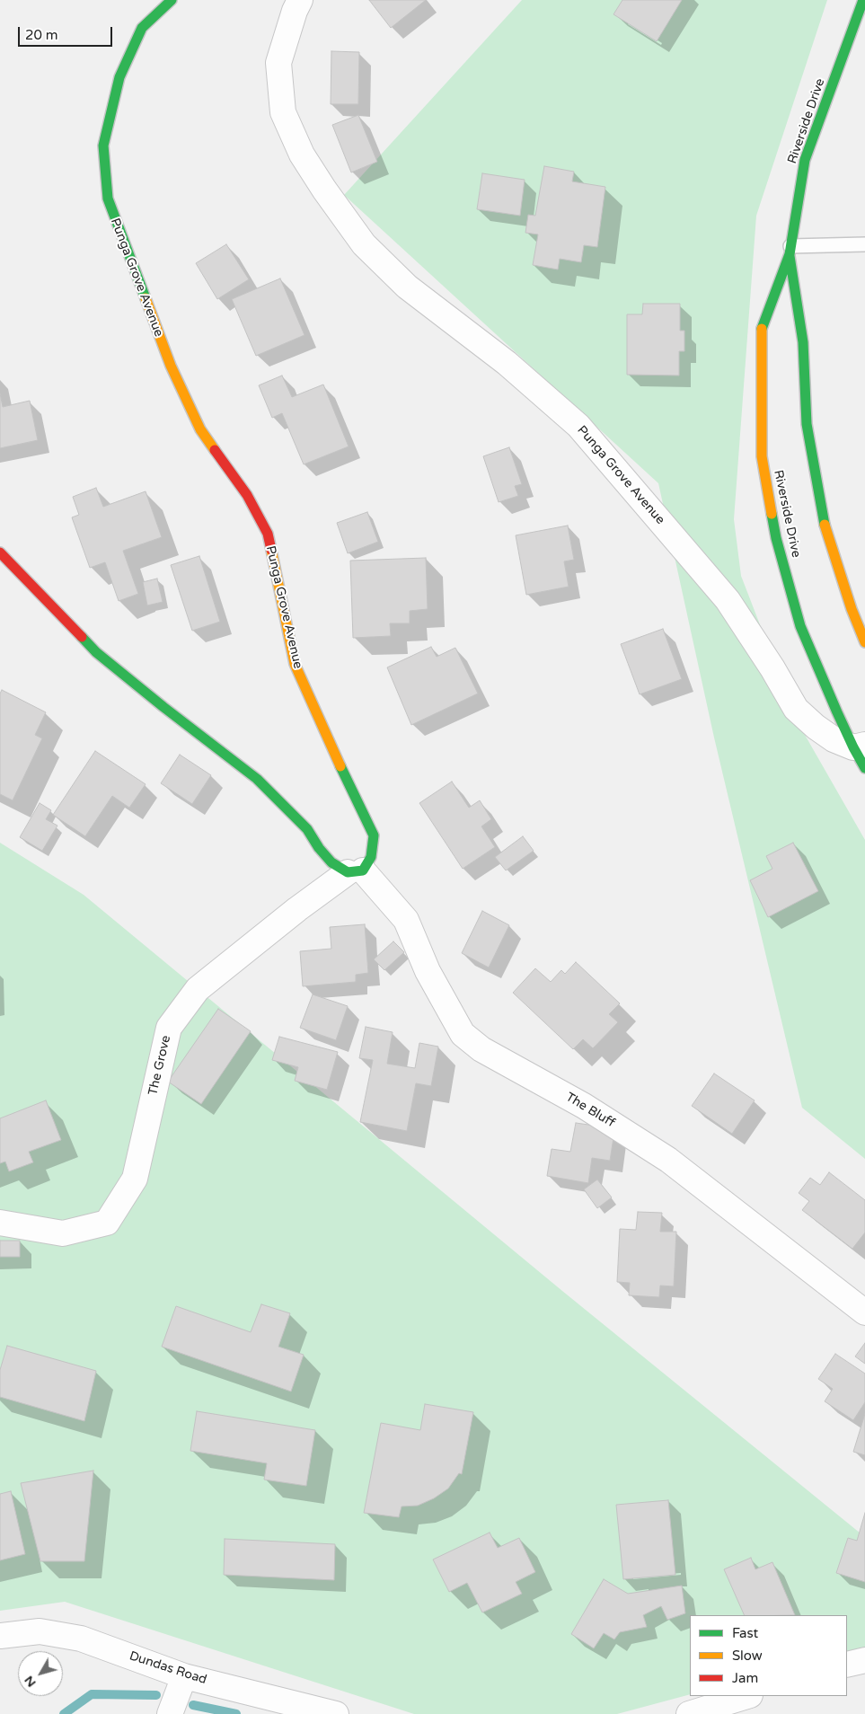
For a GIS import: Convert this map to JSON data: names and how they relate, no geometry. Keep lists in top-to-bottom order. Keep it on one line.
{"streets":{"street":["Riverside Drive","Punga Grove Avenue","The Grove","The Bluff","Dundas Road"]},"crossings":[["Riverside Drive","Punga Grove Avenue"],["Punga Grove Avenue","The Grove"],["Punga Grove Avenue","The Bluff"],["The Grove","The Bluff"]],"legend":["Fast","Slow","Jam"],"scale_bar":"20 m","north":"bottom left"}
